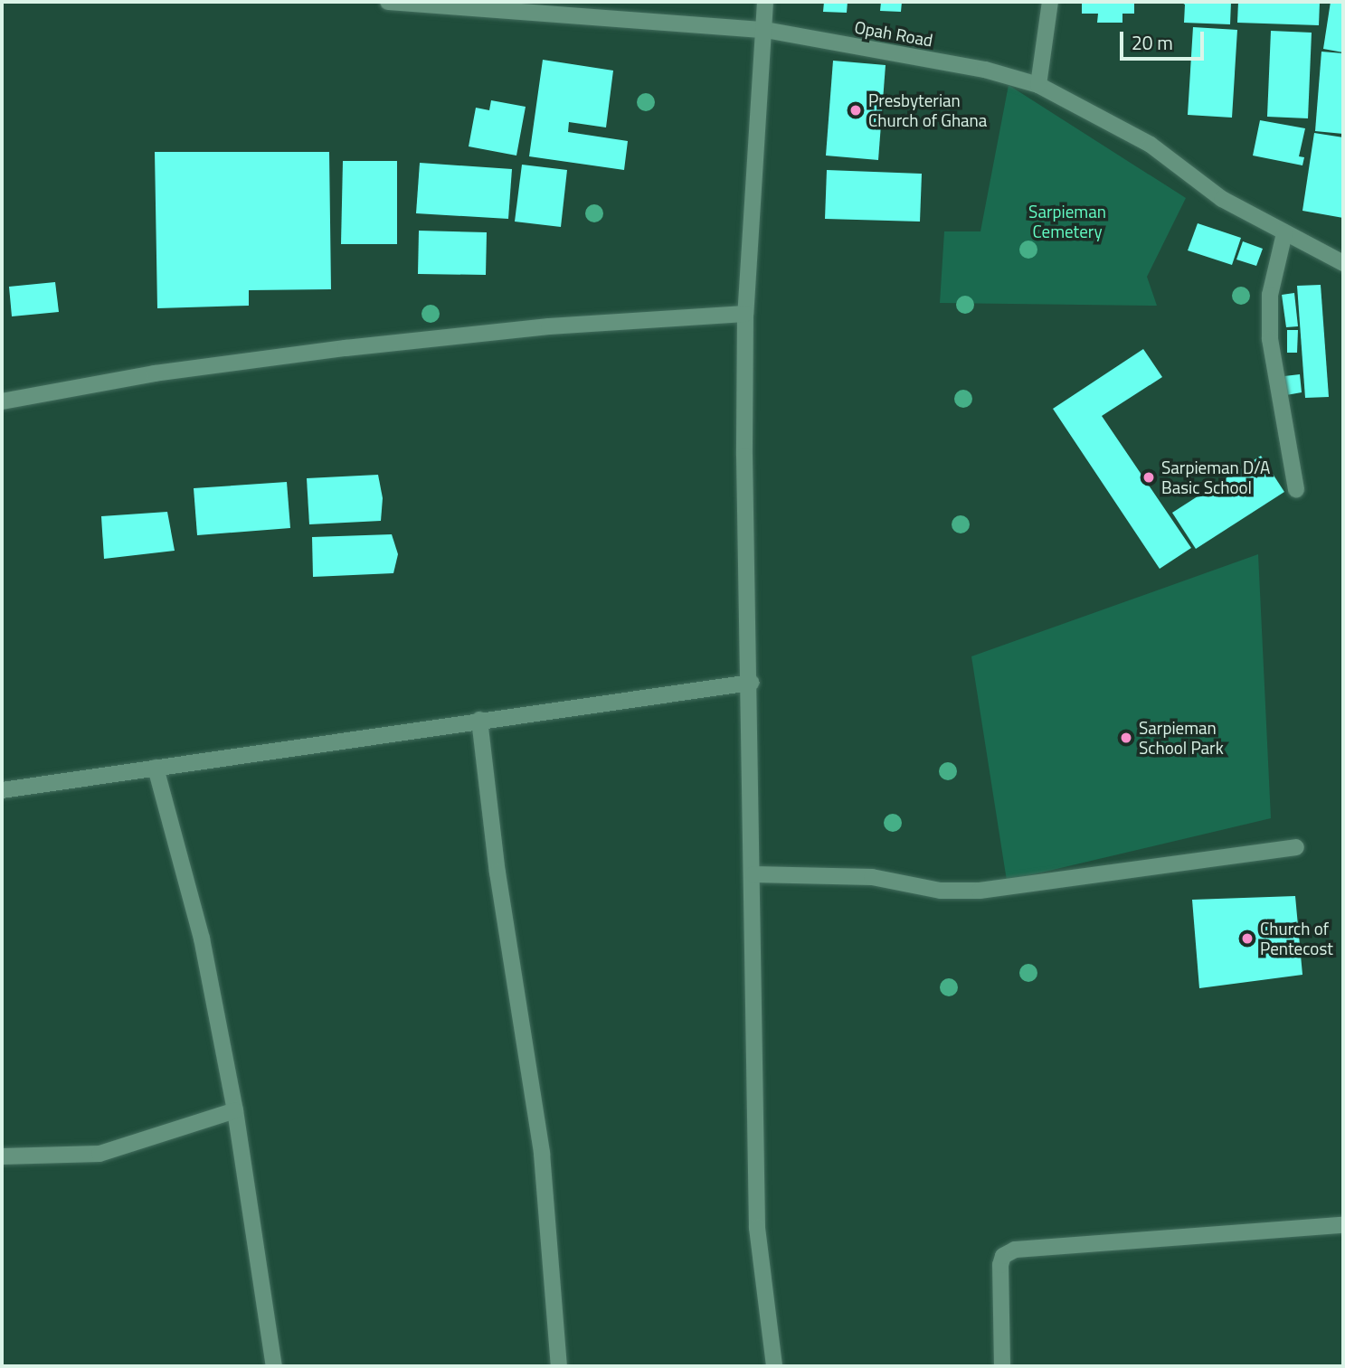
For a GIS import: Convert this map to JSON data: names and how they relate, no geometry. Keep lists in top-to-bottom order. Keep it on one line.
{"streets":{"street":["Opah Road"]},"parks":["Sarpieman Cemetery"],"places":["Presbyterian Church of Ghana","Sarpieman D/A Basic School","Sarpieman School Park","Church of Pentecost"],"scale_bar":"20 m"}
